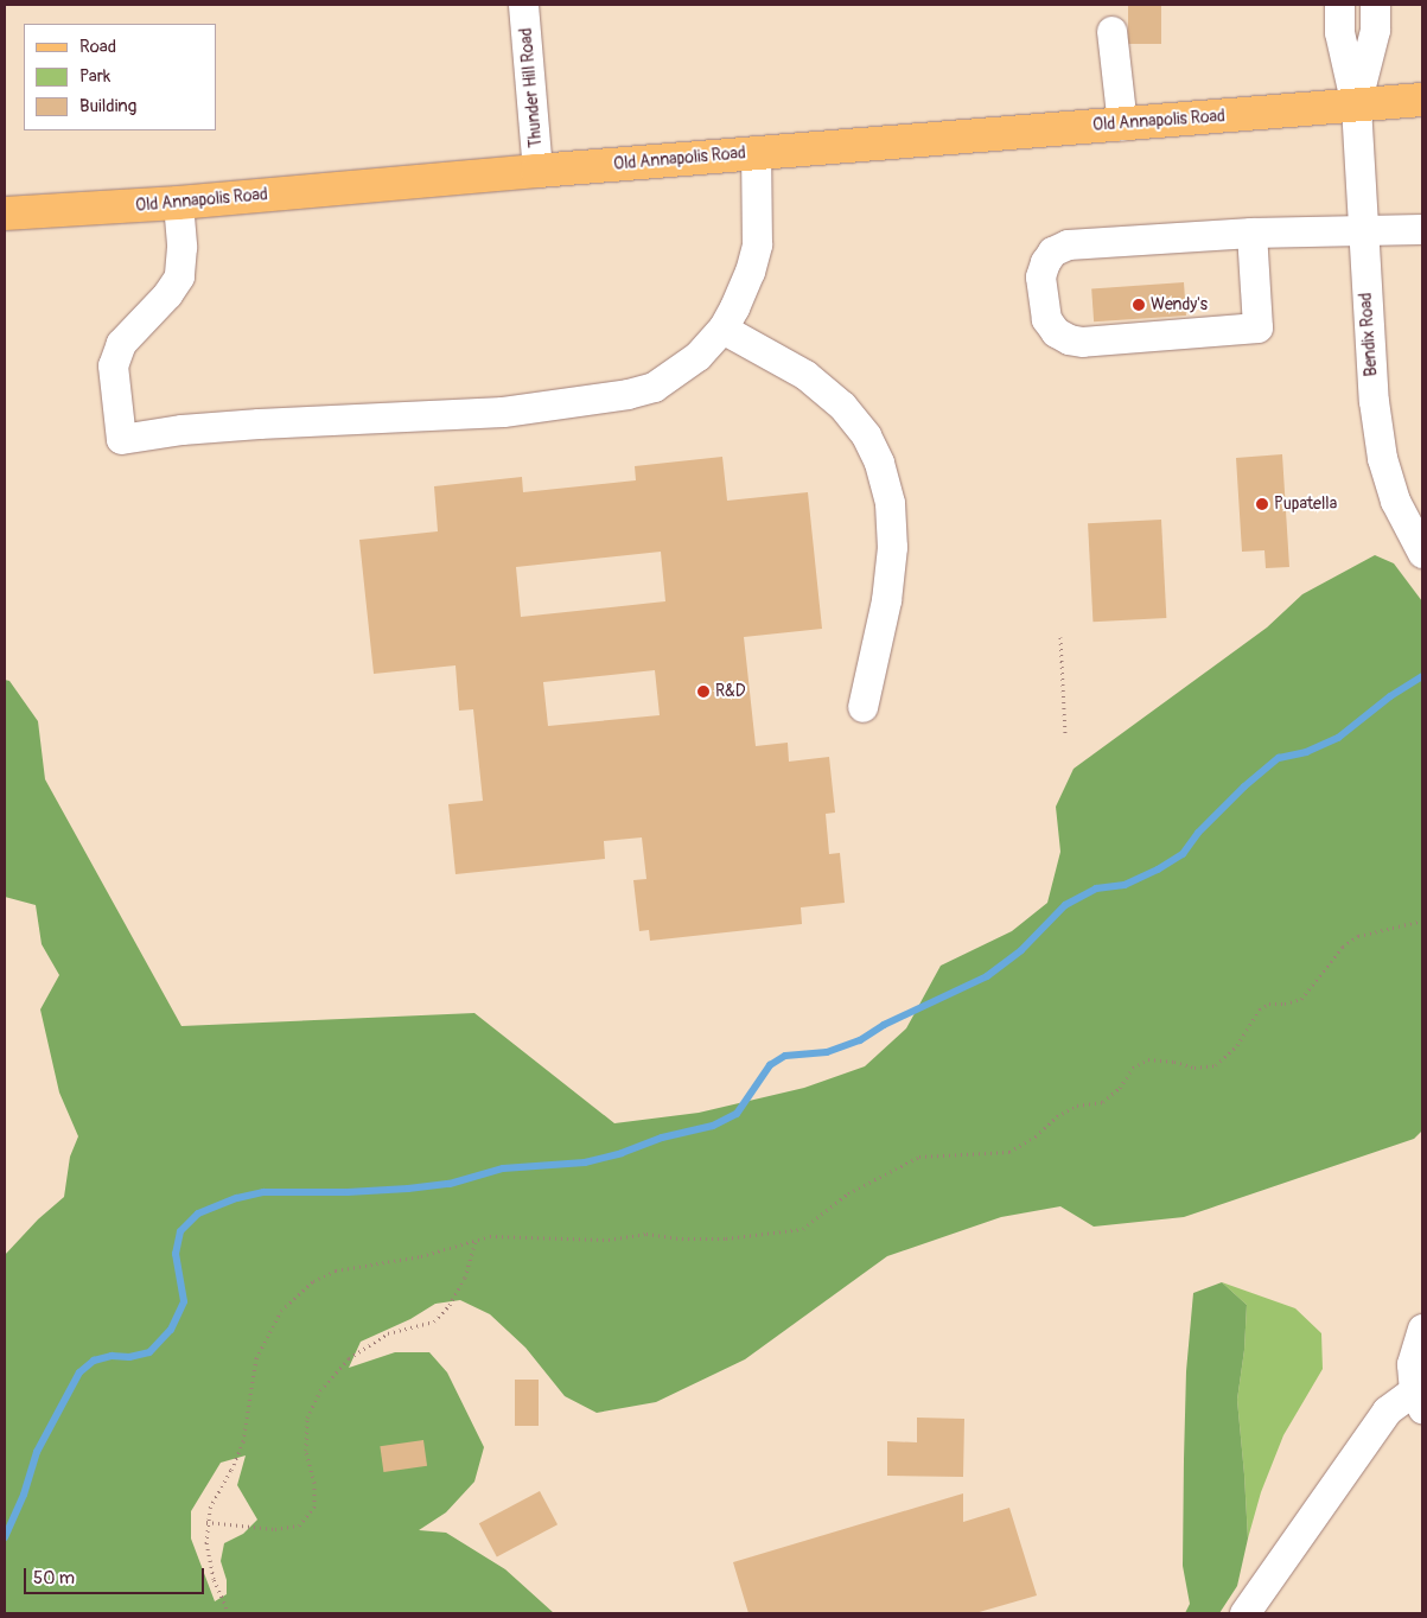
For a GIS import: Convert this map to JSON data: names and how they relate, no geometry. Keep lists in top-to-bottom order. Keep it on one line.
{"streets":{"main road":["Old Annapolis Road"],"street":["Thunder Hill Road","Bendix Road"]},"crossings":[["Thunder Hill Road","Old Annapolis Road"],["Old Annapolis Road","Bendix Road"]],"places":["Wendy's","Pupatella","R&D"],"legend":["Road","Park","Building"],"scale_bar":"50 m"}
